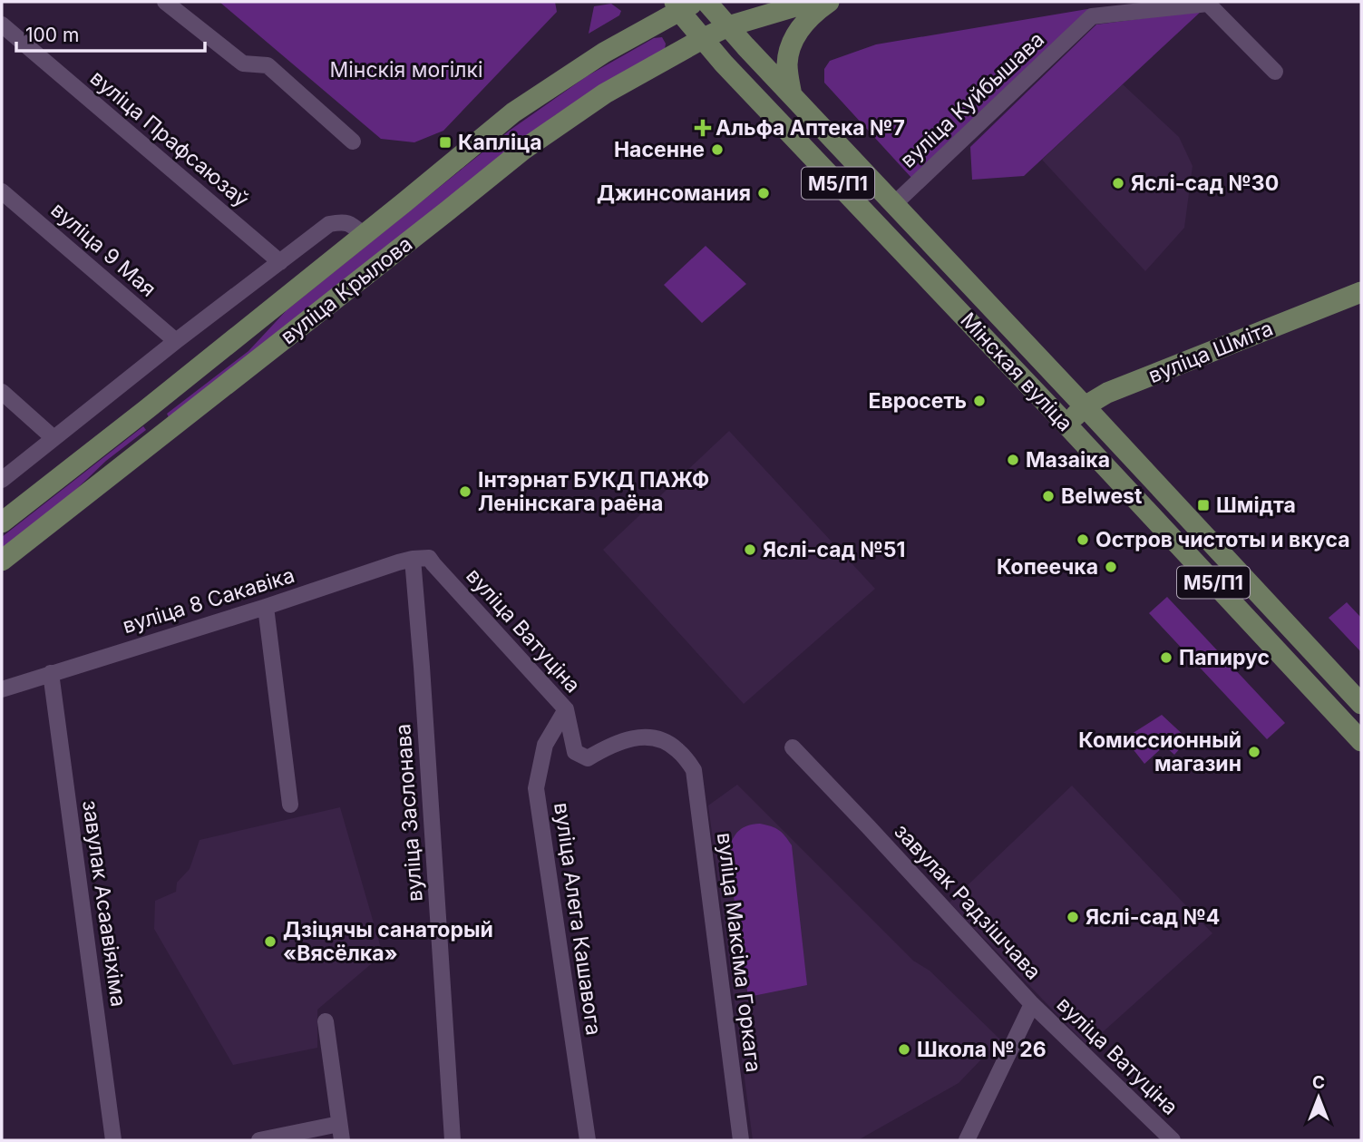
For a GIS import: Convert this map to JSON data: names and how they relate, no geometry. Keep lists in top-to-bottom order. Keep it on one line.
{"streets":{"main road":["М5/П1","вуліца Крылова","вуліца Шміта","Мінская вуліца"],"street":["вуліца Куйбышава","вуліца Прафсаюзаў","вуліца 9 Мая","вуліца 8 Сакавіка","вуліца Ватуціна","вуліца Заслонава","завулак Радзішчава","завулак Асаавіяхіма","вуліца Алега Кашавога","вуліца Максіма Горкага"]},"crossings":[["вуліца Куйбышава","Мінская вуліца"],["вуліца Крылова","Мінская вуліца"],["вуліца Шміта","Мінская вуліца"],["вуліца 8 Сакавіка","вуліца Ватуціна"],["вуліца 8 Сакавіка","вуліца Заслонава"],["вуліца 8 Сакавіка","завулак Асаавіяхіма"],["вуліца Ватуціна","вуліца Заслонава"],["вуліца Ватуціна","завулак Радзішчава"],["вуліца Ватуціна","вуліца Алега Кашавога"],["вуліца Ватуціна","вуліца Максіма Горкага"]],"parks":["Мінскія могілкі"],"places":{"health":["Альфа Аптека №7"],"transit":["Капліца","Шмідта"],"other":["Насенне","Яслі-сад №30","Джинсомания","Евросеть","Мазаіка","Інтэрнат БУКД ПАЖФ Ленінскага раёна","Belwest","Остров чистоты и вкуса","Яслі-сад №51","Копеечка","Папирус","Комиссионный магазин","Яслі-сад №4","Дзіцячы санаторый «Вясёлка»","Школа № 26"]},"scale_bar":"100 m","north":"top"}
